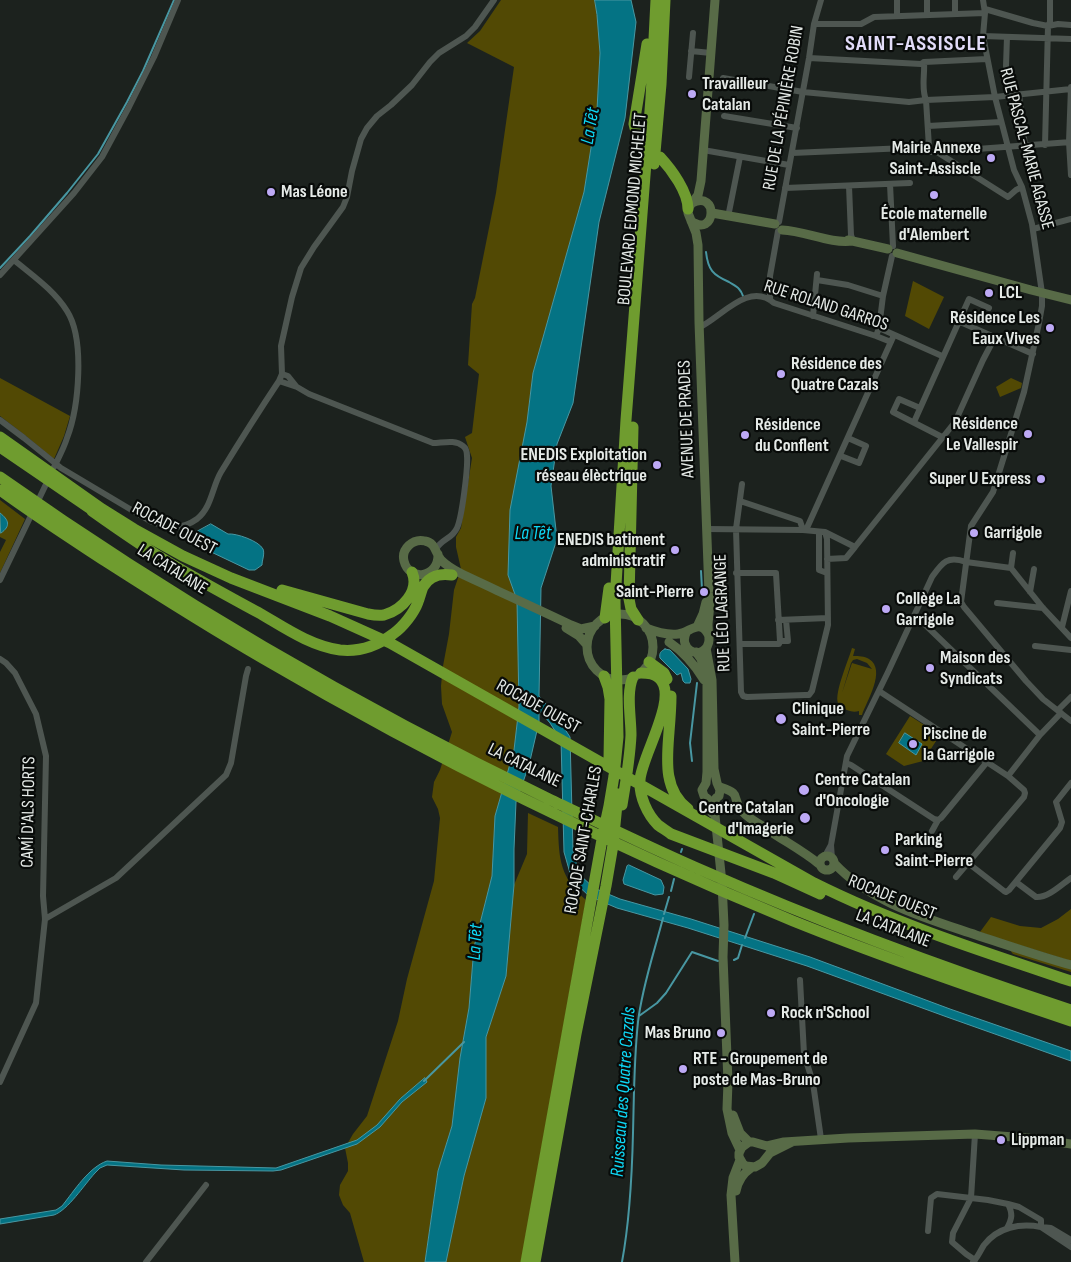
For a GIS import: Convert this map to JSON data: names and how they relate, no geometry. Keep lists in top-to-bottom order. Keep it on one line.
{"streets":{"highway":["BOULEVARD EDMOND MICHELET","ROCADE OUEST","LA CATALANE","ROCADE SAINT-CHARLES"],"main road":["AVENUE DE PRADES"],"street":["RUE DE LA PÉPINIÈRE ROBIN","RUE PASCAL-MARIE AGASSE","RUE ROLAND GARROS","RUE LÉO LAGRANGE","CAMÍ D'ALS HORTS"]},"crossings":[["RUE DE LA PÉPINIÈRE ROBIN","RUE ROLAND GARROS"],["BOULEVARD EDMOND MICHELET","ROCADE SAINT-CHARLES"],["RUE ROLAND GARROS","AVENUE DE PRADES"],["LA CATALANE","ROCADE SAINT-CHARLES"]],"districts":["SAINT-ASSISCLE"],"water":["La Têt","Ruisseau des Quatre Cazals"],"places":["Travailleur Catalan","Mairie Annexe Saint-Assiscle","Mas Léone","École maternelle d'Alembert","LCL","Résidence Les Eaux Vives","Résidence des Quatre Cazals","Résidence Le Vallespir","Résidence du Conflent","ENEDIS Exploitation réseau élèctrique","Super U Express","Garrigole","ENEDIS batiment administratif","Saint-Pierre","Collège La Garrigole","Maison des Syndicats","Clinique Saint-Pierre","Piscine de la Garrigole","Centre Catalan d'Oncologie","Centre Catalan d'Imagerie","Parking Saint-Pierre","Rock n'School","Mas Bruno","RTE - Groupement de poste de Mas-Bruno","Lippman"]}
